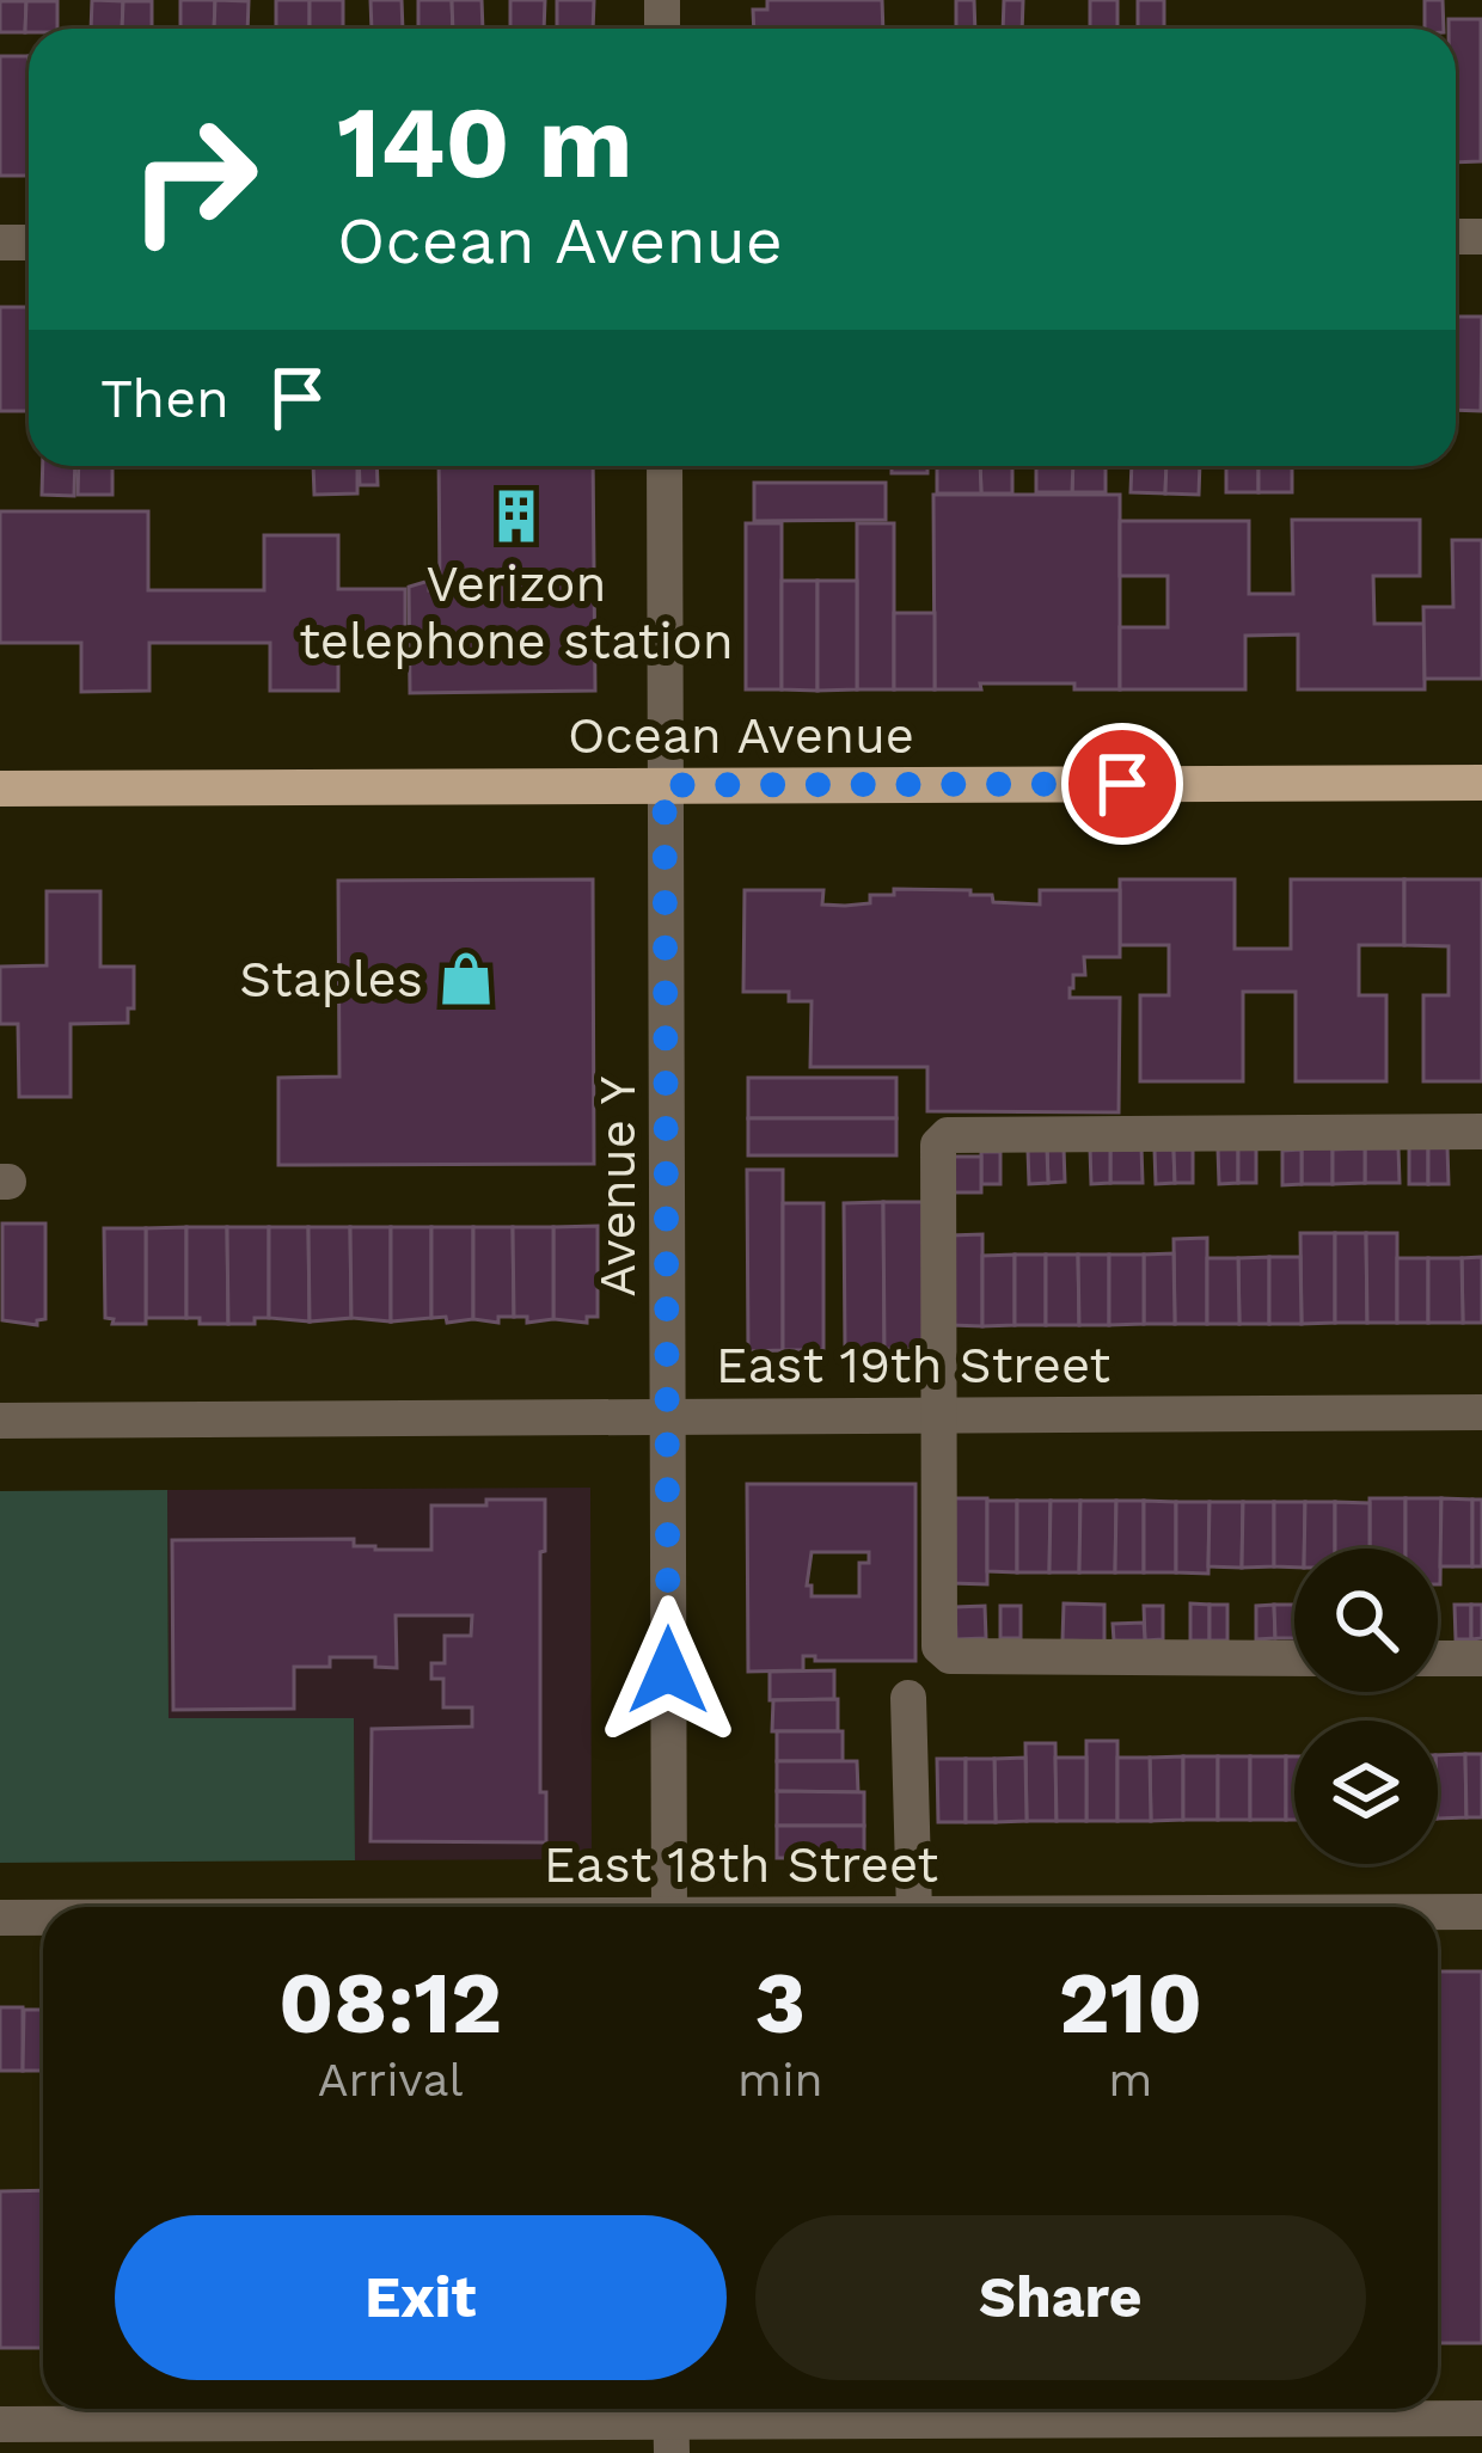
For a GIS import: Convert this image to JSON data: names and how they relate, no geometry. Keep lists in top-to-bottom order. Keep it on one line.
{"streets":{"main road":["Ocean Avenue"],"street":["Avenue Y","East 19th Street","East 18th Street"]},"crossings":[["Ocean Avenue","Avenue Y"],["Avenue Y","East 19th Street"]],"places":{"building":["Verizon telephone station"],"shop":["Staples"]},"page":{"turn":["140 m","Ocean Avenue"],"then":"Then","eta":["08:12","Arrival","3","min","210","m"],"buttons":["Exit","Share"]}}
